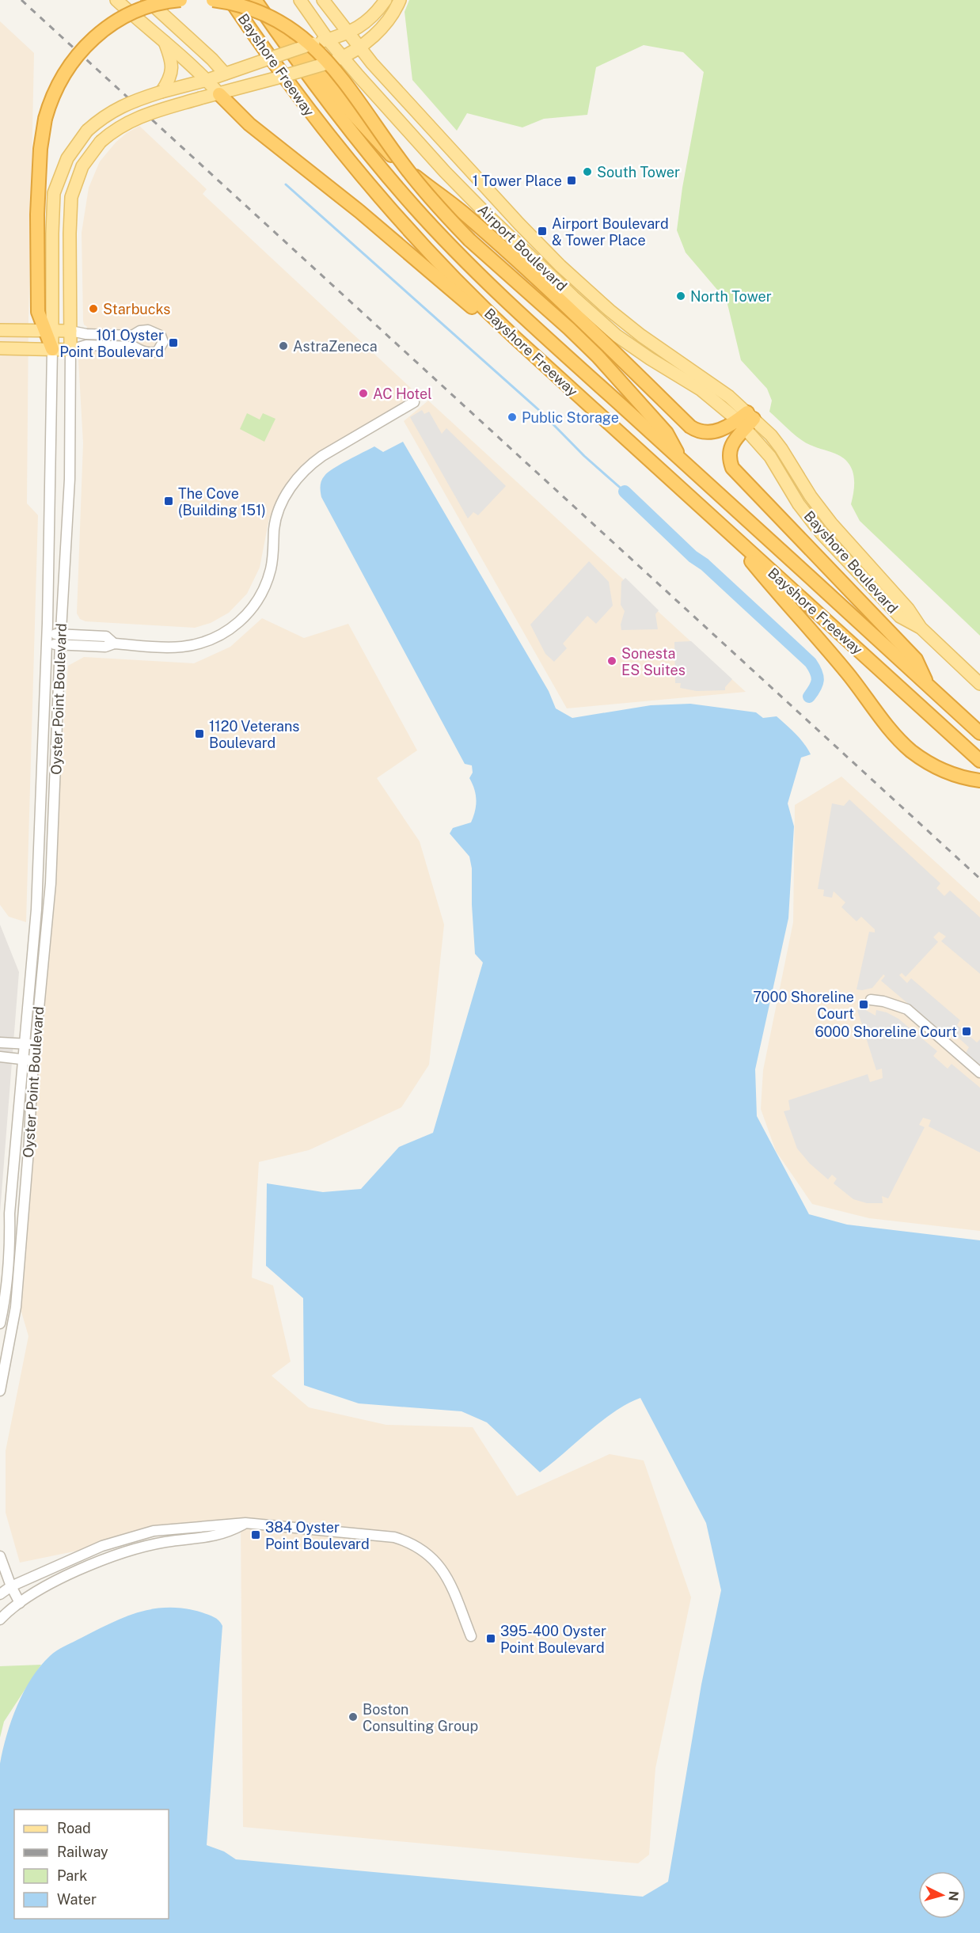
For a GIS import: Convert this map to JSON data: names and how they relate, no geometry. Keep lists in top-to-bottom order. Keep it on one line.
{"streets":{"highway":["Bayshore Freeway"],"main road":["Airport Boulevard","Bayshore Boulevard","Oyster Point Boulevard"]},"crossings":[["Airport Boulevard","Bayshore Boulevard"],["Airport Boulevard","Oyster Point Boulevard"]],"places":{"other":["South Tower","North Tower","Starbucks","AstraZeneca","AC Hotel","Public Storage","Sonesta ES Suites","Boston Consulting Group"],"transit":["1 Tower Place","Airport Boulevard & Tower Place","101 Oyster Point Boulevard","The Cove (Building 151)","1120 Veterans Boulevard","7000 Shoreline Court","6000 Shoreline Court","384 Oyster Point Boulevard","395-400 Oyster Point Boulevard"]},"legend":["Road","Railway","Park","Water"],"north":"right"}
